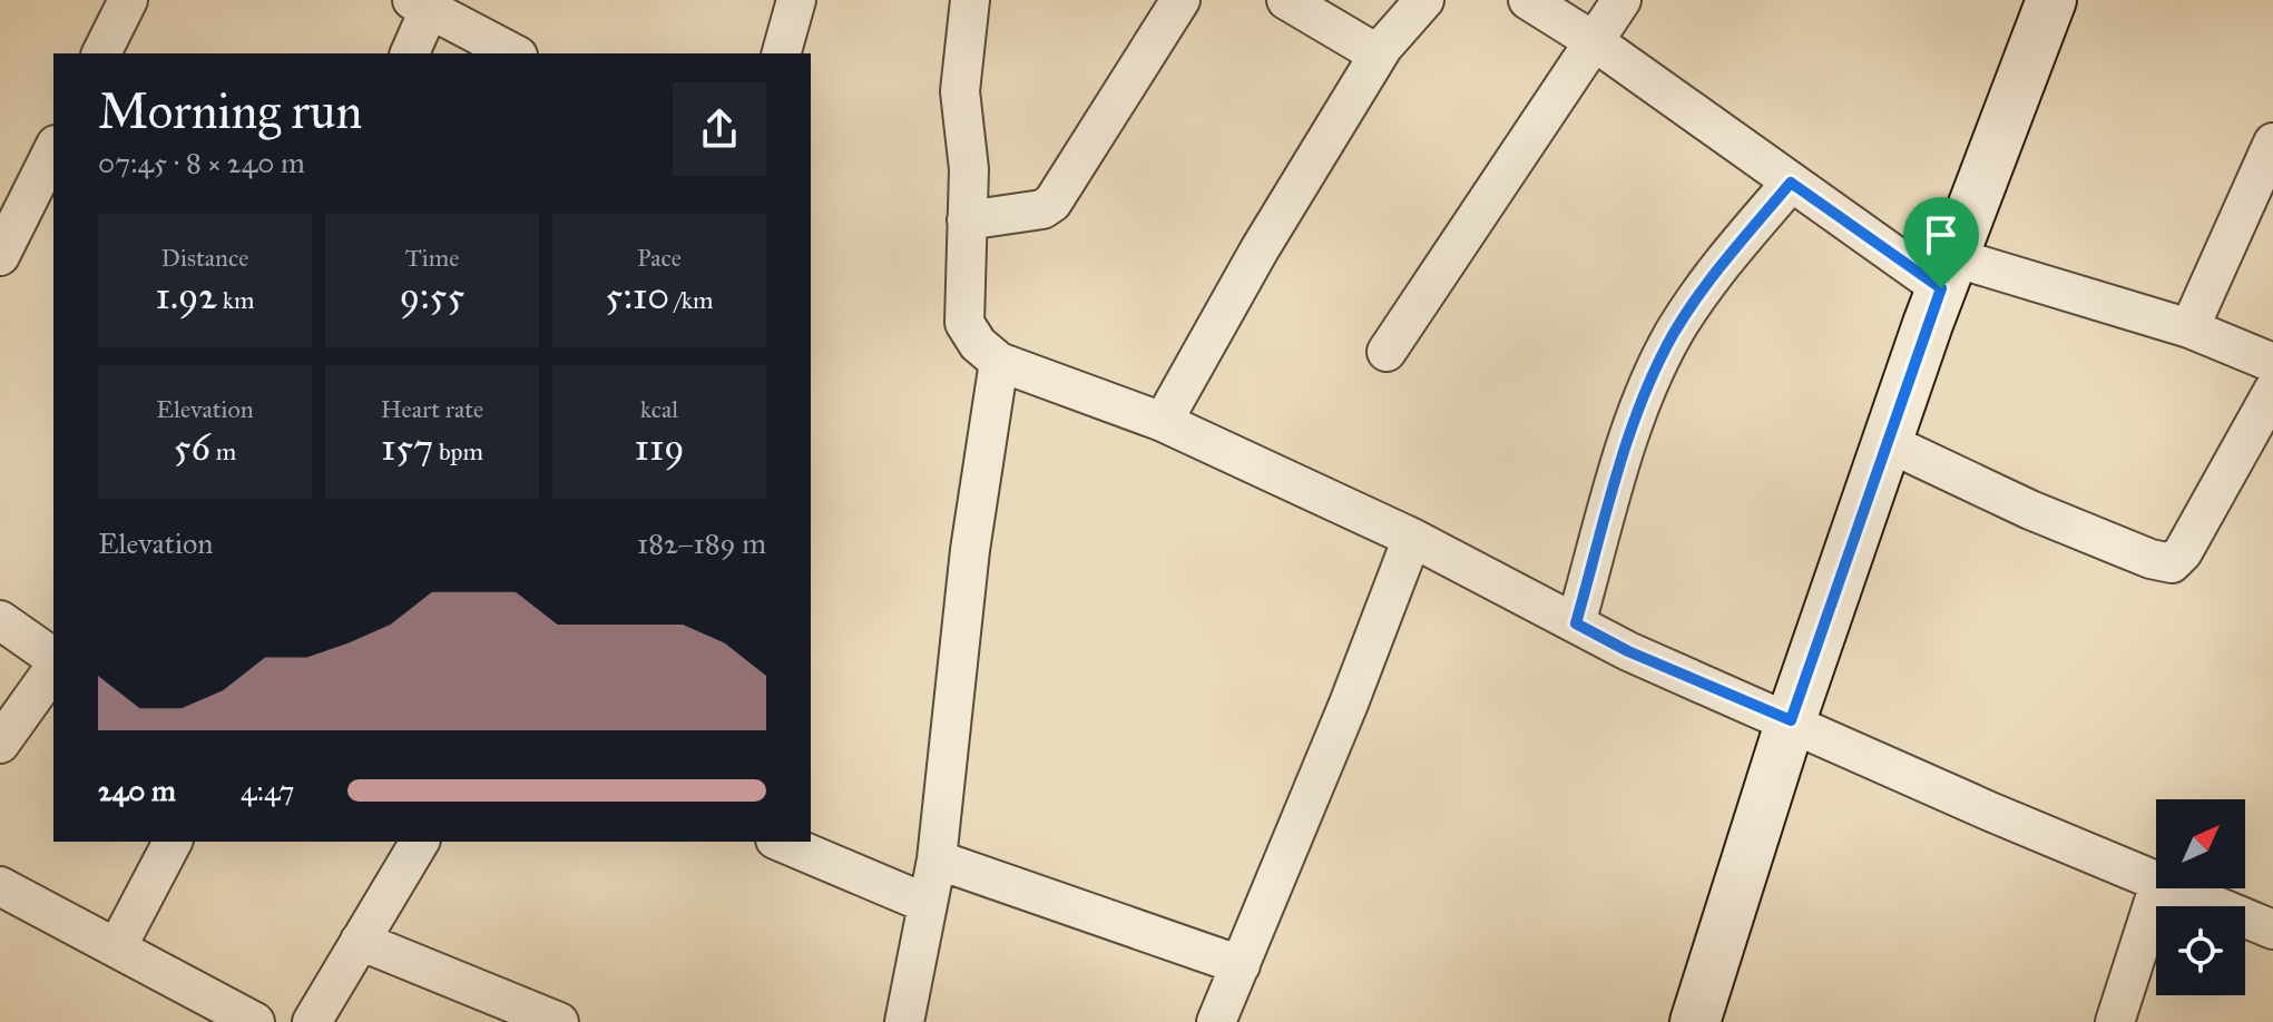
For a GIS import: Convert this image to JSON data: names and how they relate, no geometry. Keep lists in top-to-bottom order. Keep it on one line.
{"north":"top right","page":{"heading":["Morning run","07:45 · 8 × 240 m"],"stats":[["Distance","1.92 km"],["Time","9:55"],["Pace","5:10 /km"],["Elevation","56 m"],["Heart rate","157 bpm"],["kcal","119"]],"chart":["Elevation","182–189 m"],"list":[{"name":"240 m","note":"4:47"}]}}
